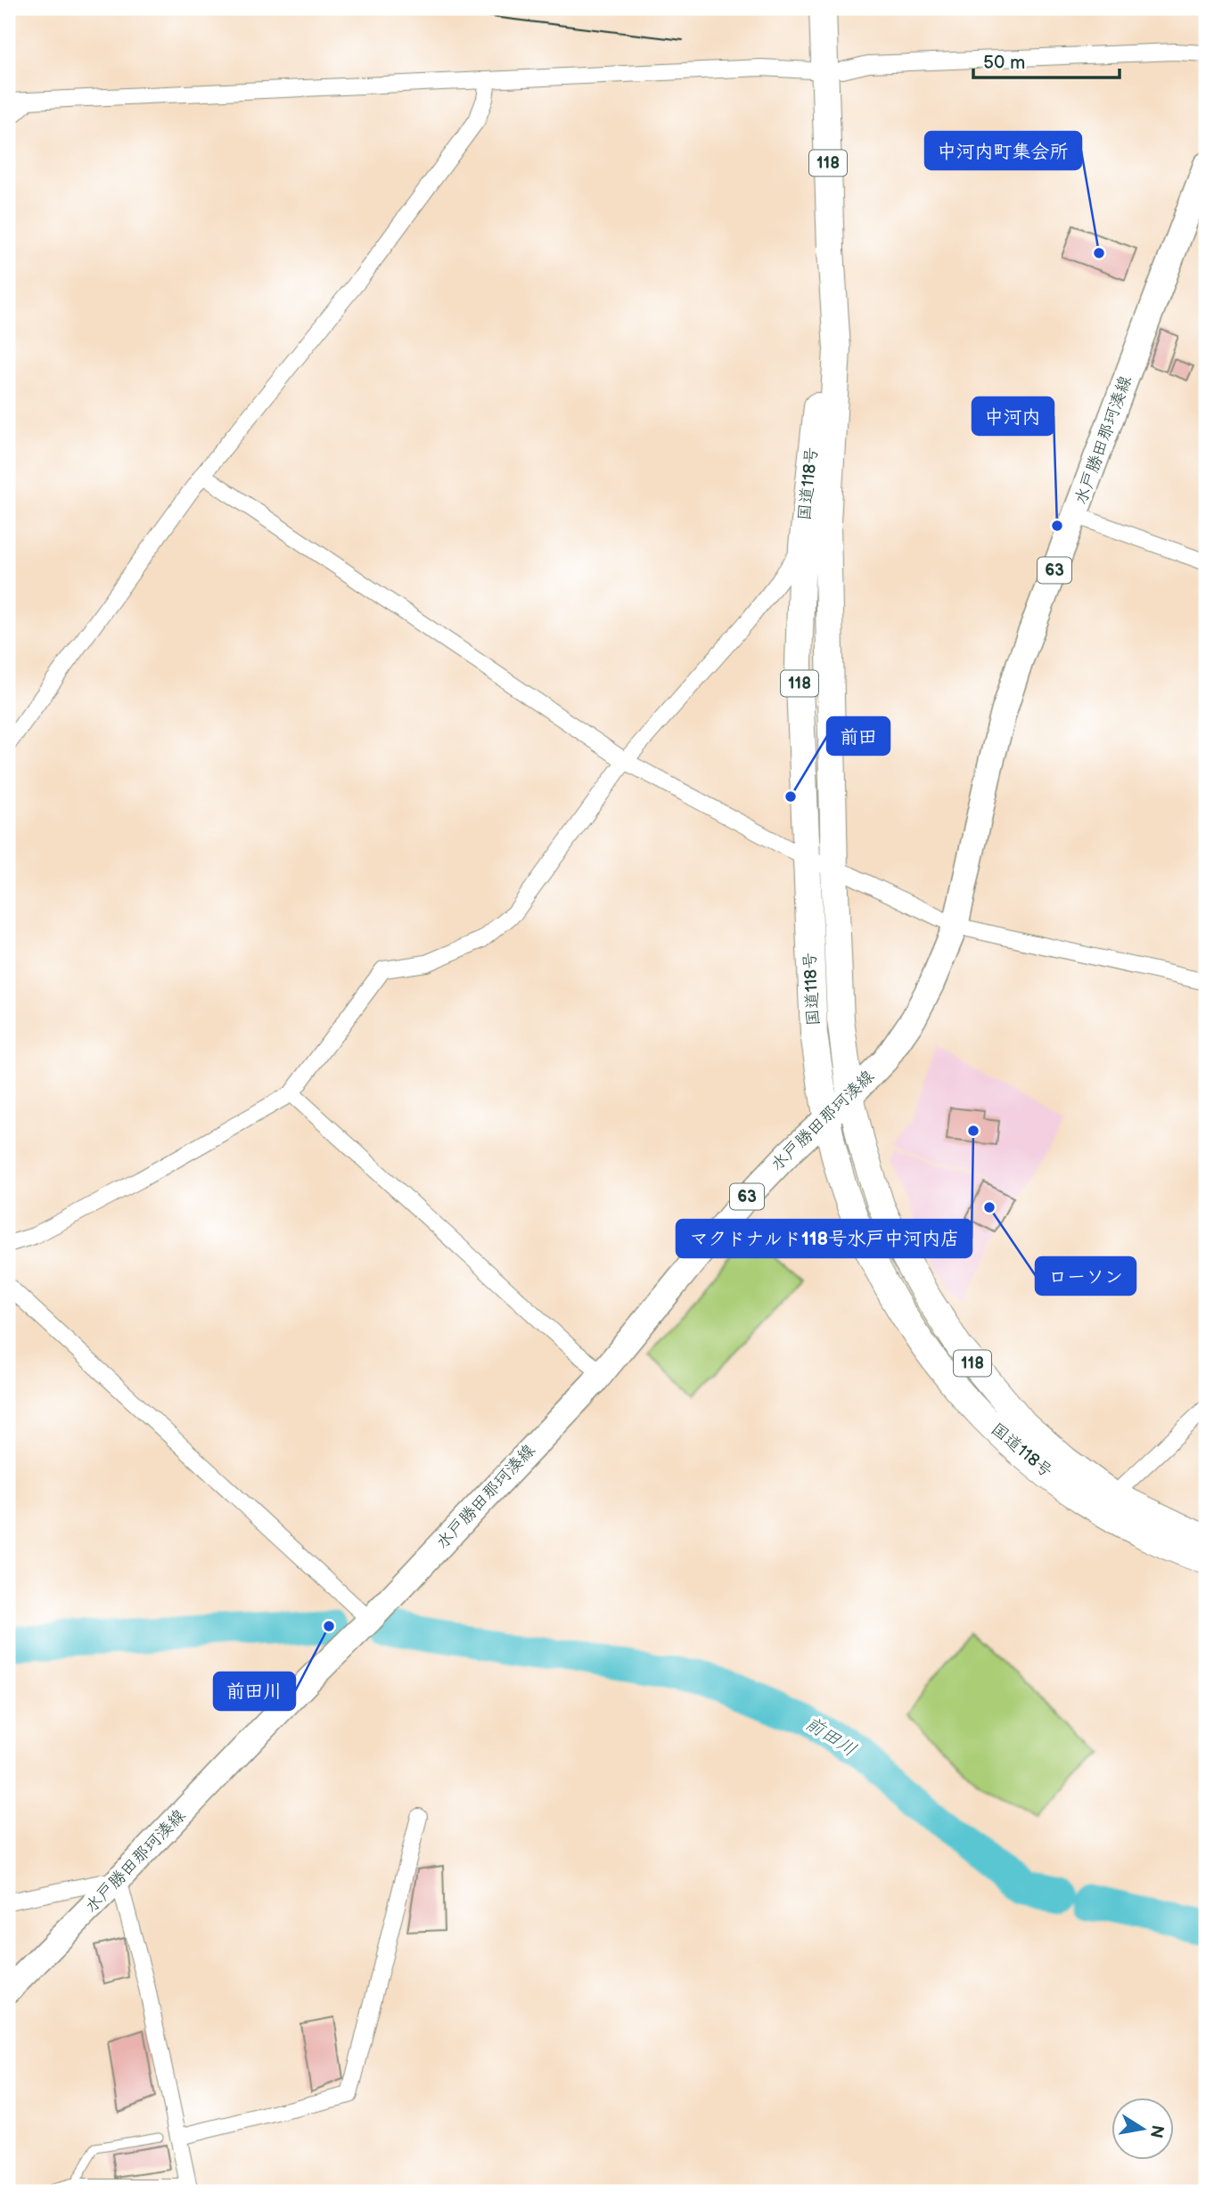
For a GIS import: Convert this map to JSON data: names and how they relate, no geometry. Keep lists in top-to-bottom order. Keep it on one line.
{"streets":{"highway":["118","国道118号"],"main road":["水戸勝田那珂湊線","63"]},"crossings":[["水戸勝田那珂湊線","国道118号"]],"water":["前田川"],"places":["中河内町集会所","中河内","前田","マクドナルド118号水戸中河内店","ローソン","前田川"],"scale_bar":"50 m","north":"right"}
